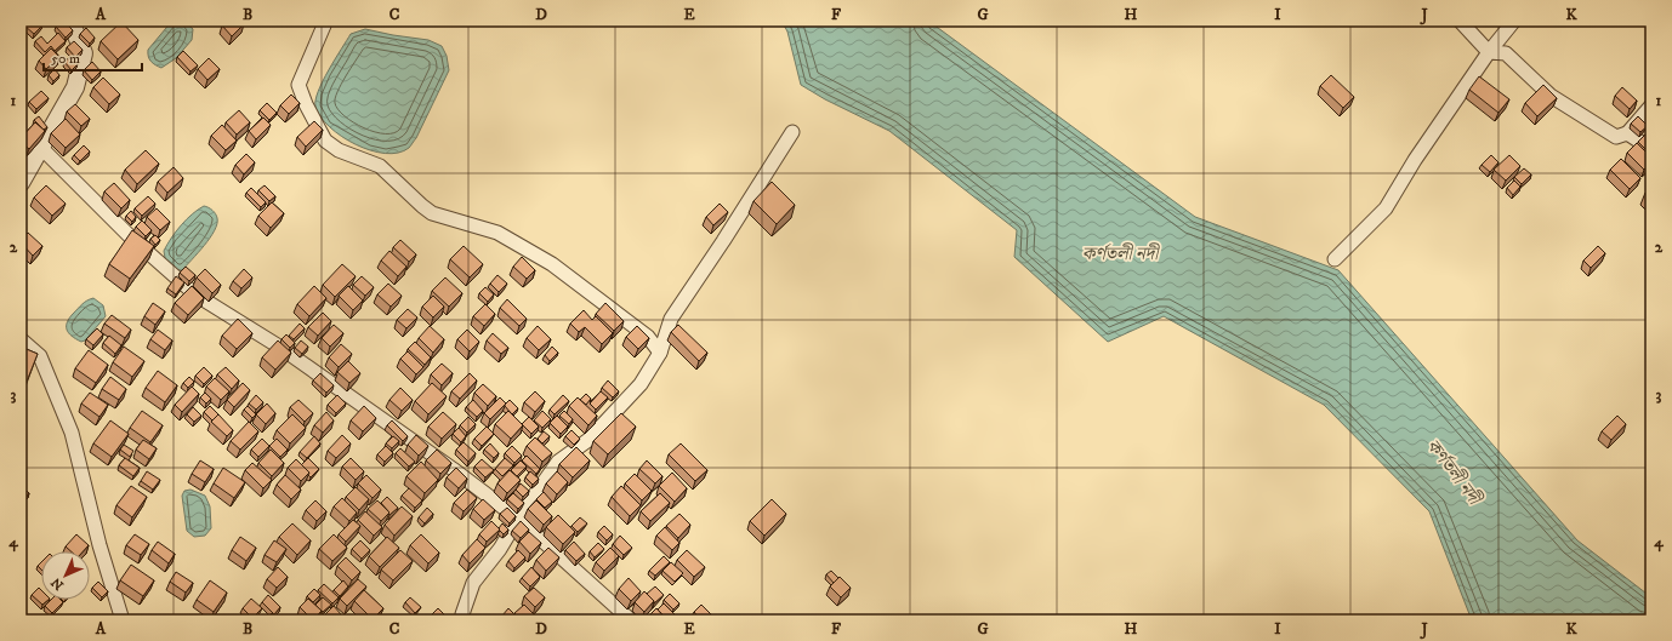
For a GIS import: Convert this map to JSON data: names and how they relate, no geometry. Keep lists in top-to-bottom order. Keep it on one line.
{"water":["কর্ণতলী নদী"],"scale_bar":"50 m","north":"bottom left","grid":{"columns":["A","B","C","D","E","F","G","H","I","J","K"],"rows":["1","2","3","4"]}}
